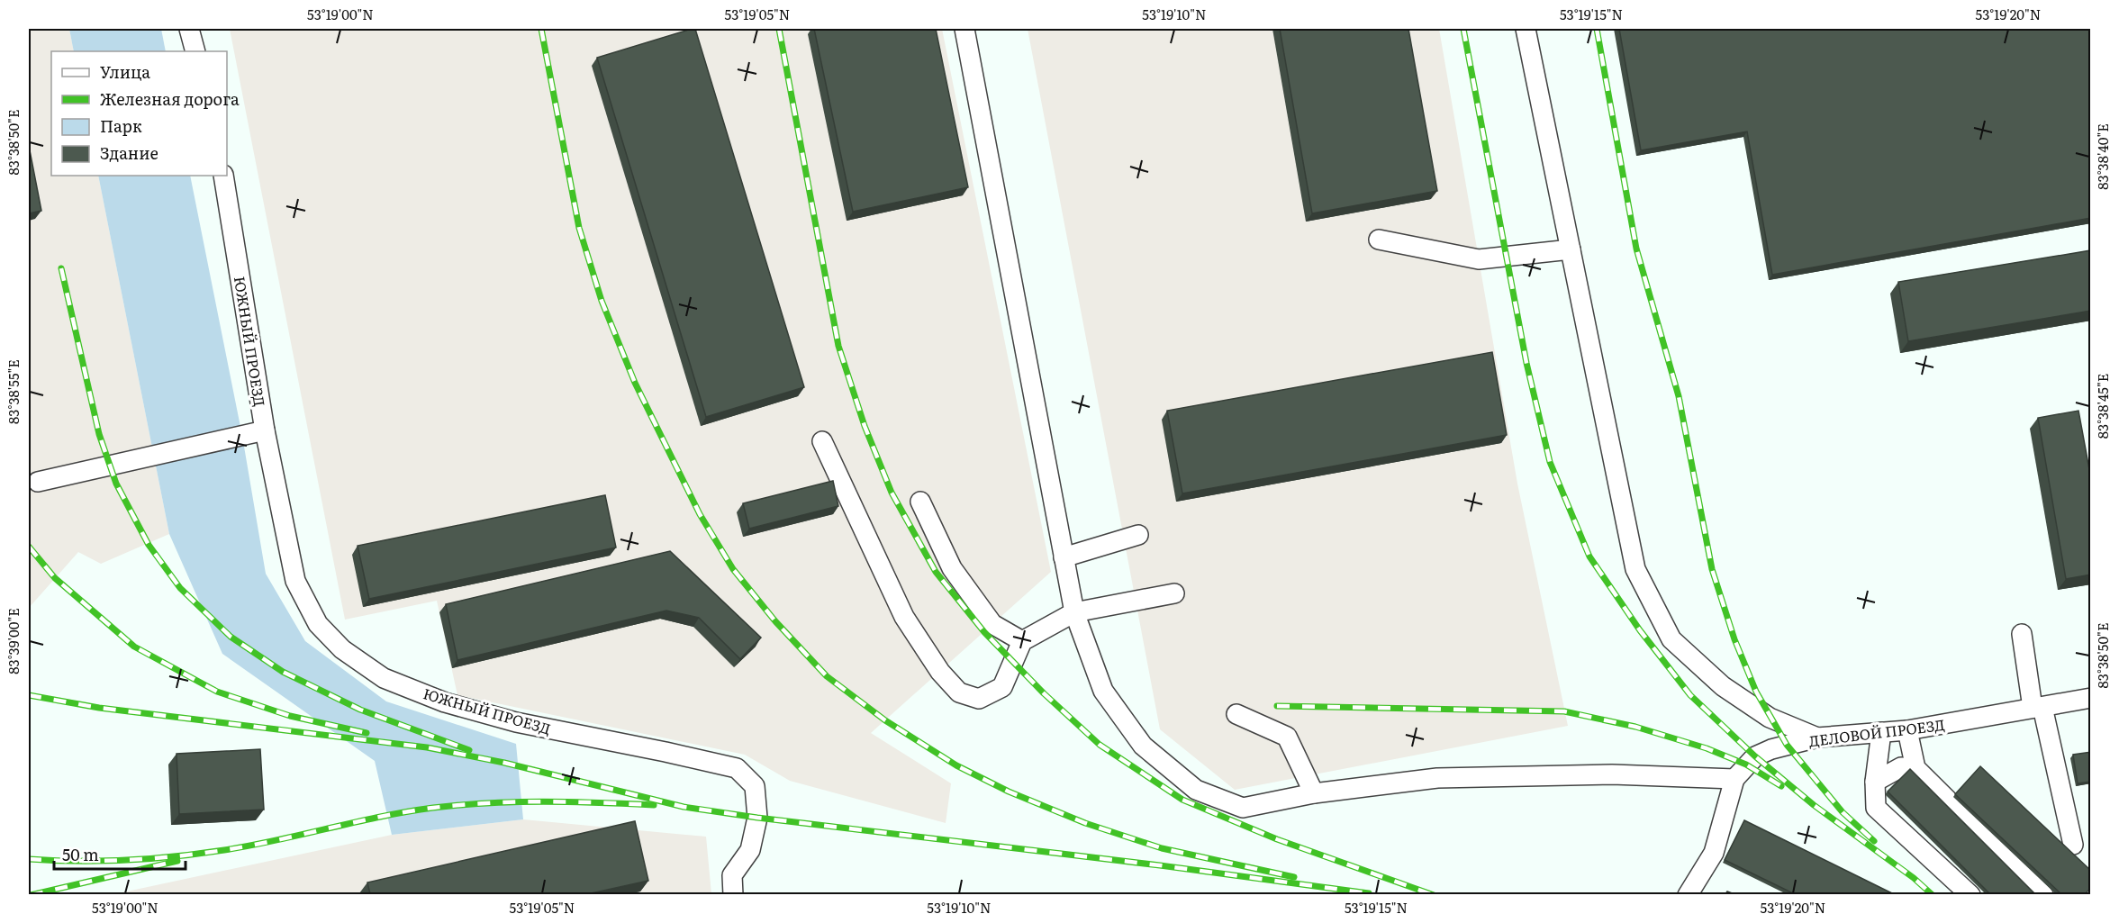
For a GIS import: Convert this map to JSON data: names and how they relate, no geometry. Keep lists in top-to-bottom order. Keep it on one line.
{"streets":{"street":["ЮЖНЫЙ ПРОЕЗД","ДЕЛОВОЙ ПРОЕЗД"]},"legend":["Улица","Железная дорога","Парк","Здание"],"scale_bar":"50 m","coordinates":["53°19'00\"N","53°19'05\"N","53°19'10\"N","53°19'15\"N","53°19'20\"N","83°38'50\"E","83°38'40\"E","83°38'55\"E","83°38'45\"E","83°39'00\"E"]}
